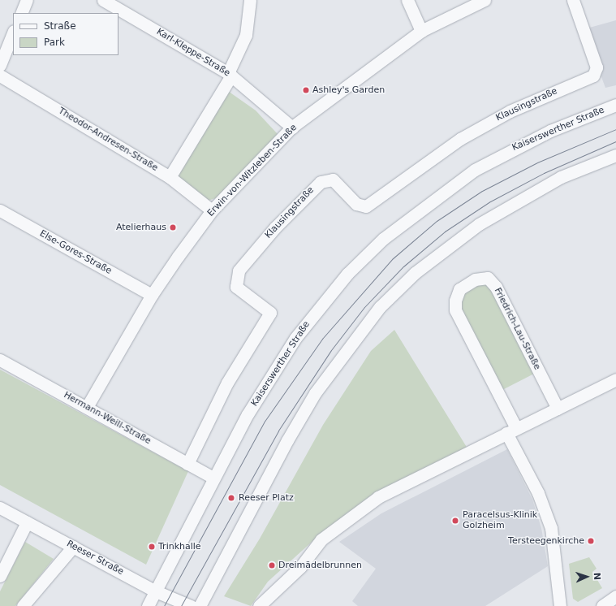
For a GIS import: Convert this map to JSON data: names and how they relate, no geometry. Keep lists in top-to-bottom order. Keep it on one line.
{"streets":{"street":["Karl-Kleppe-Straße","Klausingstraße","Kaiserswerther Straße","Theodor-Andresen-Straße","Erwin-von-Witzleben-Straße","Else-Gores-Straße","Friedrich-Lau-Straße","Hermann-Weill-Straße","Reeser Straße"]},"crossings":[["Karl-Kleppe-Straße","Erwin-von-Witzleben-Straße"],["Klausingstraße","Hermann-Weill-Straße"],["Kaiserswerther Straße","Hermann-Weill-Straße"],["Kaiserswerther Straße","Reeser Straße"],["Theodor-Andresen-Straße","Erwin-von-Witzleben-Straße"],["Erwin-von-Witzleben-Straße","Else-Gores-Straße"],["Erwin-von-Witzleben-Straße","Hermann-Weill-Straße"]],"places":["Ashley's Garden","Atelierhaus","Reeser Platz","Paracelsus-Klinik Golzheim","Tersteegenkirche","Trinkhalle","Dreimädelbrunnen"],"legend":["Straße","Park"],"north":"right"}
